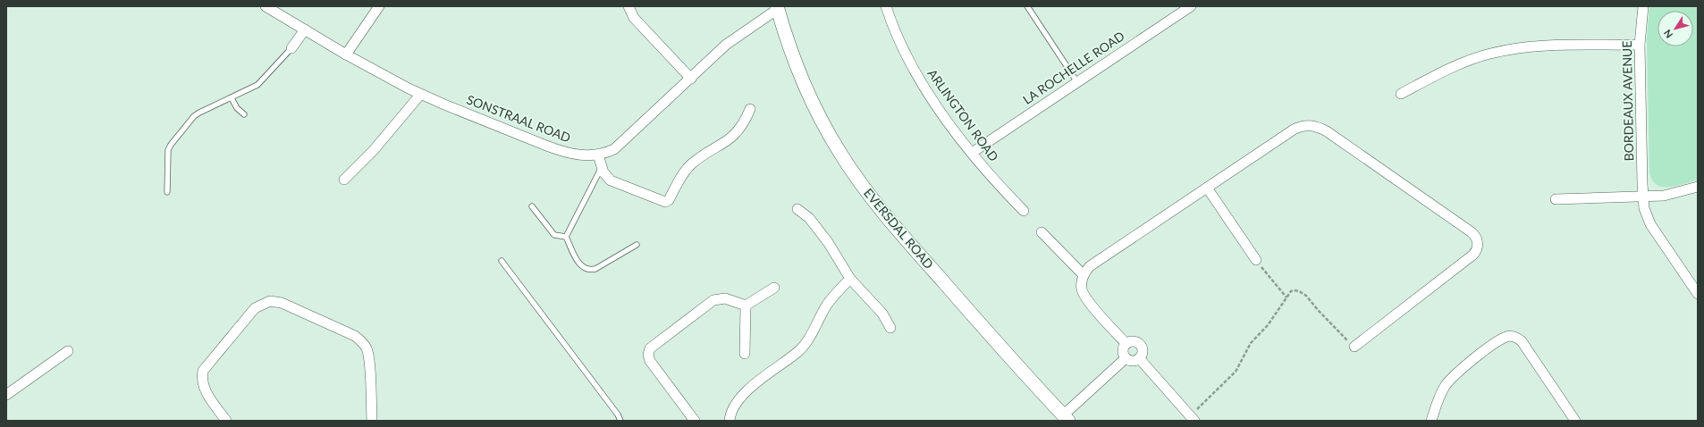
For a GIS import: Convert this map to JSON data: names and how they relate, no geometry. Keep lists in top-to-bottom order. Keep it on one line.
{"streets":{"street":["LA ROCHELLE ROAD","BORDEAUX AVENUE","ARLINGTON ROAD","SONSTRAAL ROAD","EVERSDAL ROAD"]},"crossings":[["LA ROCHELLE ROAD","ARLINGTON ROAD"],["SONSTRAAL ROAD","EVERSDAL ROAD"]],"north":"bottom left"}
